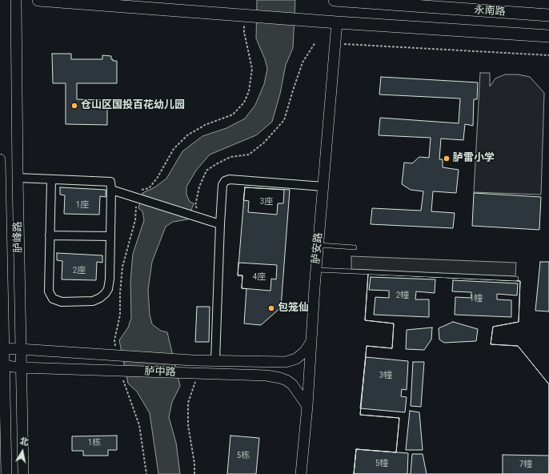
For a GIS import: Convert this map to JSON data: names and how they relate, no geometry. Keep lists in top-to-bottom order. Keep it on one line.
{"streets":{"main road":["永南路"],"street":["胪峰路","胪安路","胪中路"]},"crossings":[["胪峰路","胪中路"],["胪安路","胪中路"]],"places":["仓山区国投百花幼儿园","胪雷小学","包笼仙"],"house_numbers":["3座","1座","2座","4座","2幢","1幢","3幢","1栋","5栋","5幢","7幢"],"north":"top"}
